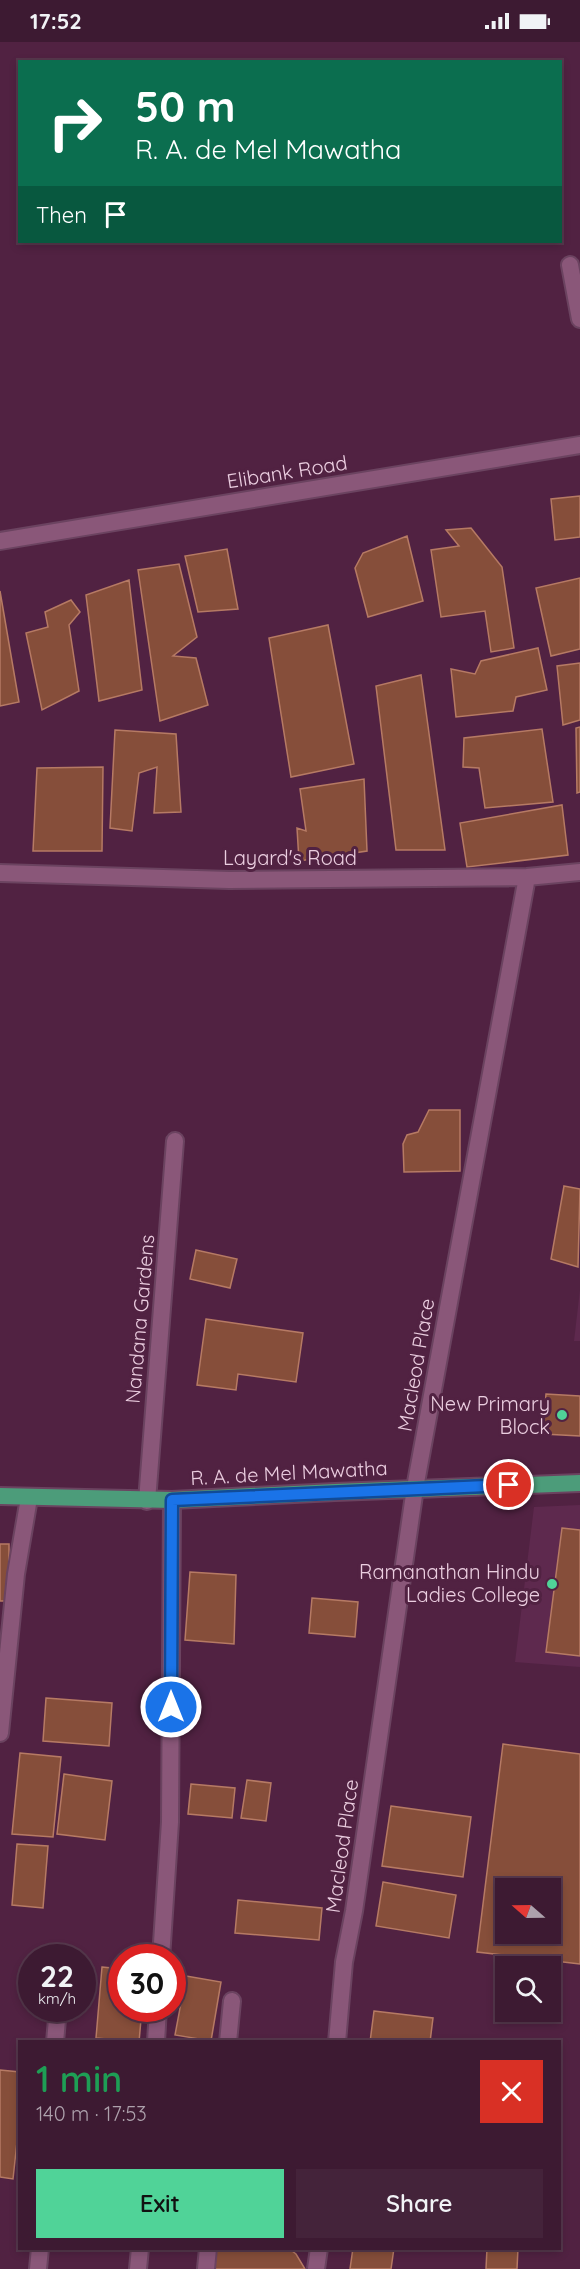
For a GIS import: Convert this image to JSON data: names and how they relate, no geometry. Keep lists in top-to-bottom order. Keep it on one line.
{"streets":{"highway":["R. A. de Mel Mawatha"],"street":["Elibank Road","Layard's Road","Nandana Gardens","Macleod Place"]},"crossings":[["Layard's Road","Macleod Place"],["Nandana Gardens","R. A. de Mel Mawatha"],["Macleod Place","R. A. de Mel Mawatha"]],"places":["New Primary Block","Ramanathan Hindu Ladies College"],"north":"left","page":{"status":"17:52","turn":["50 m","R. A. de Mel Mawatha"],"then":"Then","speed":"22 km/h","limit":"30","heading":["1 min","140 m · 17:53"],"buttons":["Exit","Share"]}}
